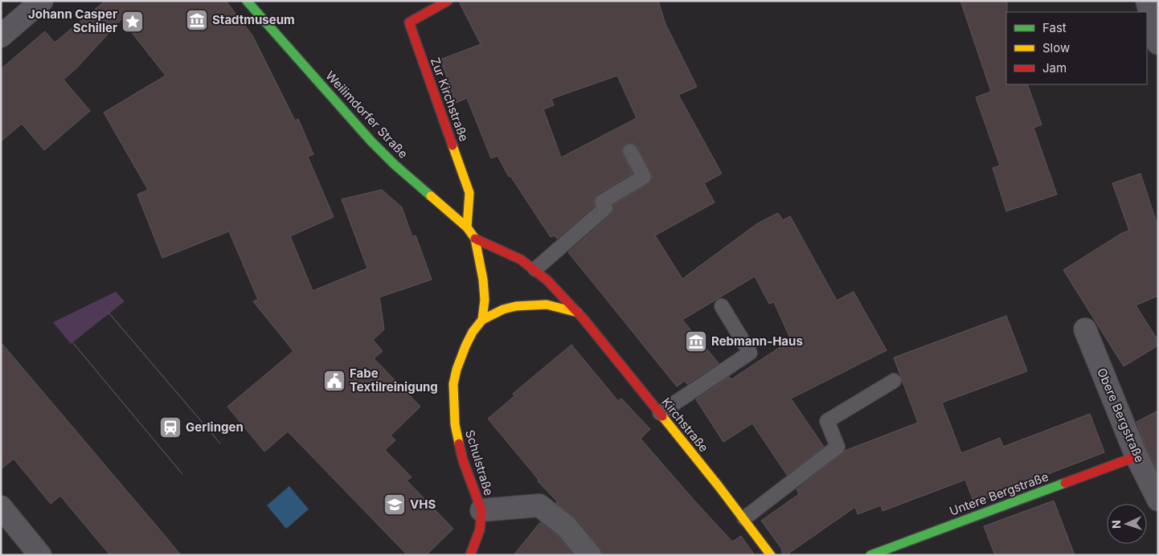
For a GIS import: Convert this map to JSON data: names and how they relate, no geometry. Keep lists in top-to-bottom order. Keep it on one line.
{"streets":{"main road":["Zur Kirchstraße","Weilimdorfer Straße","Kirchstraße","Schulstraße","Untere Bergstraße"],"street":["Obere Bergstraße"]},"crossings":[["Zur Kirchstraße","Weilimdorfer Straße"],["Weilimdorfer Straße","Kirchstraße"],["Weilimdorfer Straße","Schulstraße"],["Obere Bergstraße","Untere Bergstraße"],["Kirchstraße","Schulstraße"]],"places":{"museum":["Stadtmuseum","Rebmann-Haus"],"place":["Johann Casper Schiller"],"public building":["Fabe Textilreinigung"],"station":["Gerlingen"],"school or university":["VHS"]},"legend":["Fast","Slow","Jam"],"north":"left"}
